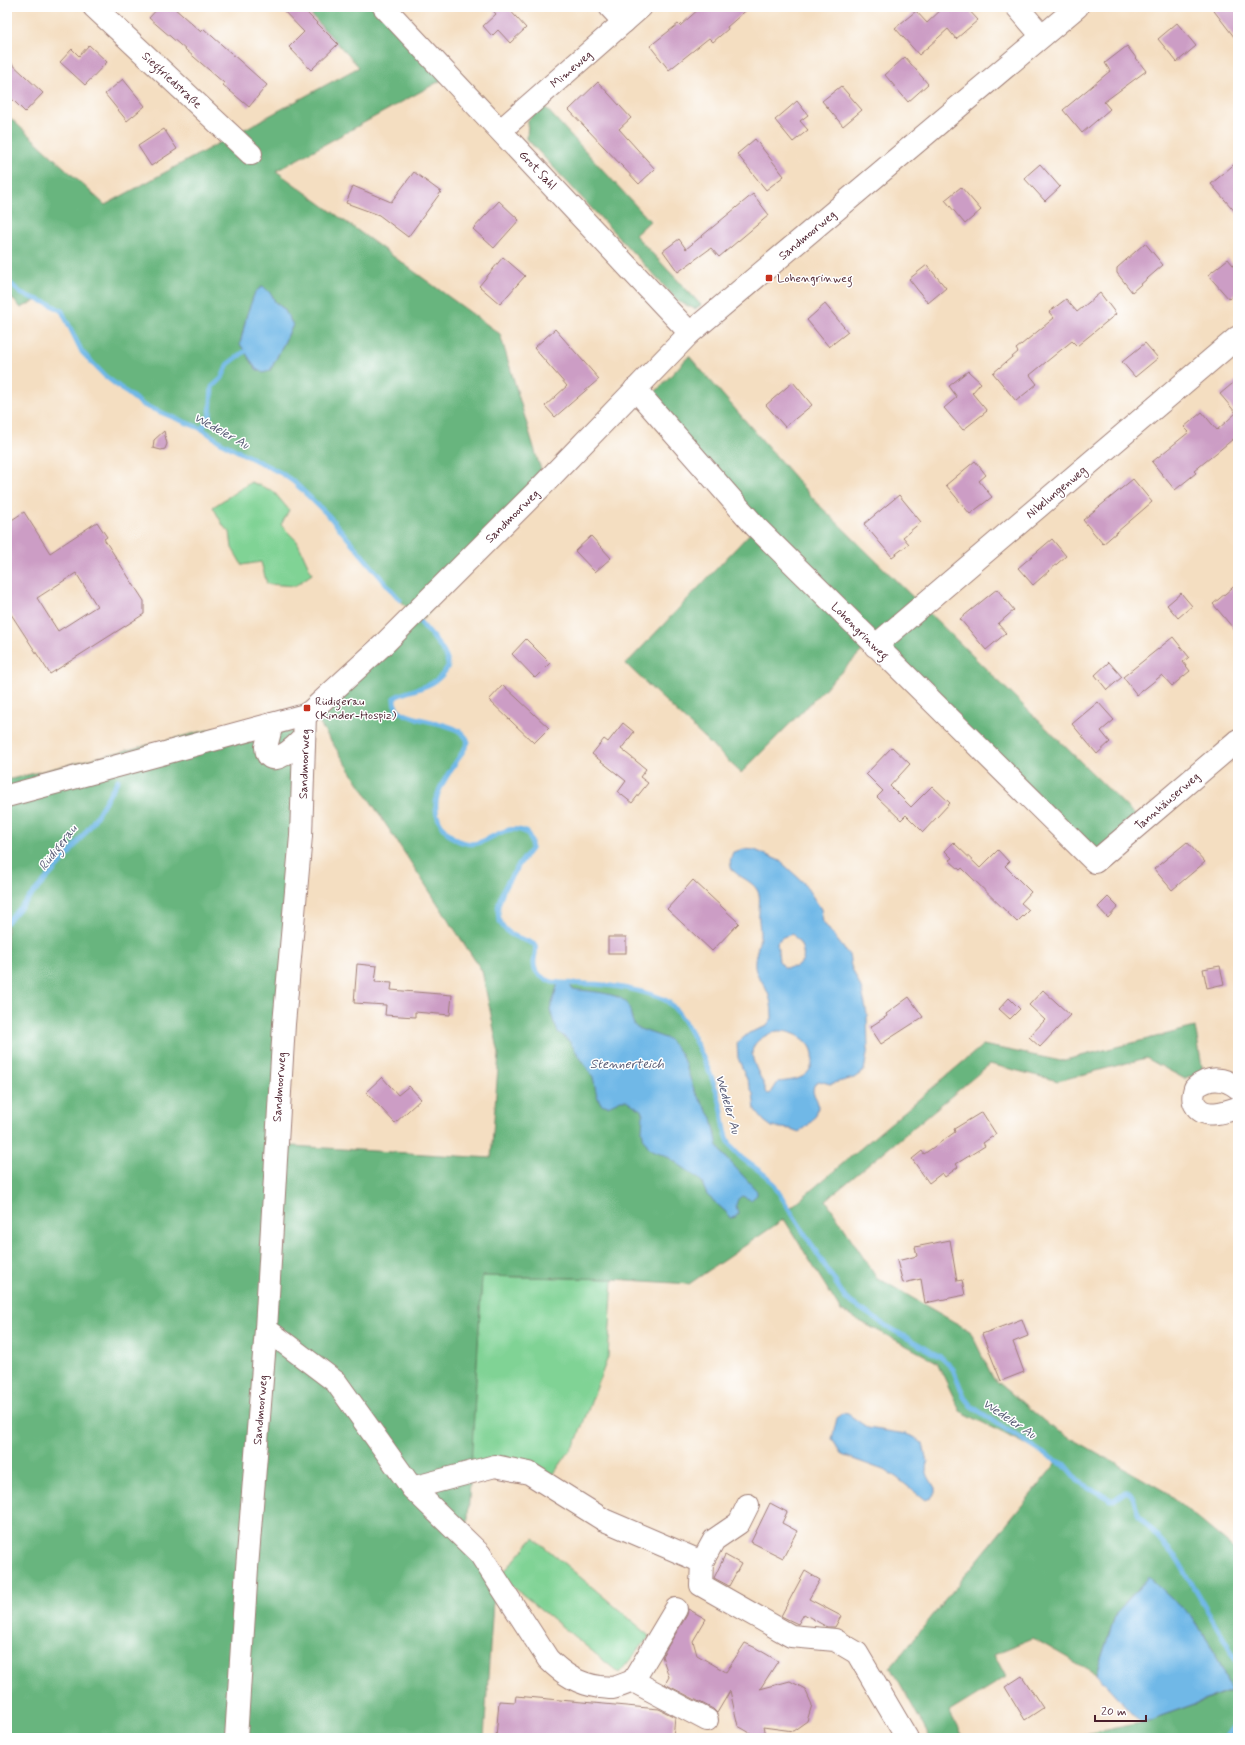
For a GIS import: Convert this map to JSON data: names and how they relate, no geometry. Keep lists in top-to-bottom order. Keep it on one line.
{"streets":{"street":["Mimeweg","Siegfriedstraße","Grot Sahl","Sandmoorweg","Nibelungenweg","Lohengrinweg","Tannhäuserweg"]},"crossings":[["Mimeweg","Grot Sahl"],["Grot Sahl","Sandmoorweg"],["Sandmoorweg","Lohengrinweg"],["Nibelungenweg","Lohengrinweg"],["Lohengrinweg","Tannhäuserweg"]],"water":["Wedeler Au","Rüdigerau","Stennerteich"],"places":{"transit":["Lohengrinweg","Rüdigerau (Kinder-Hospiz)"]},"scale_bar":"20 m"}
